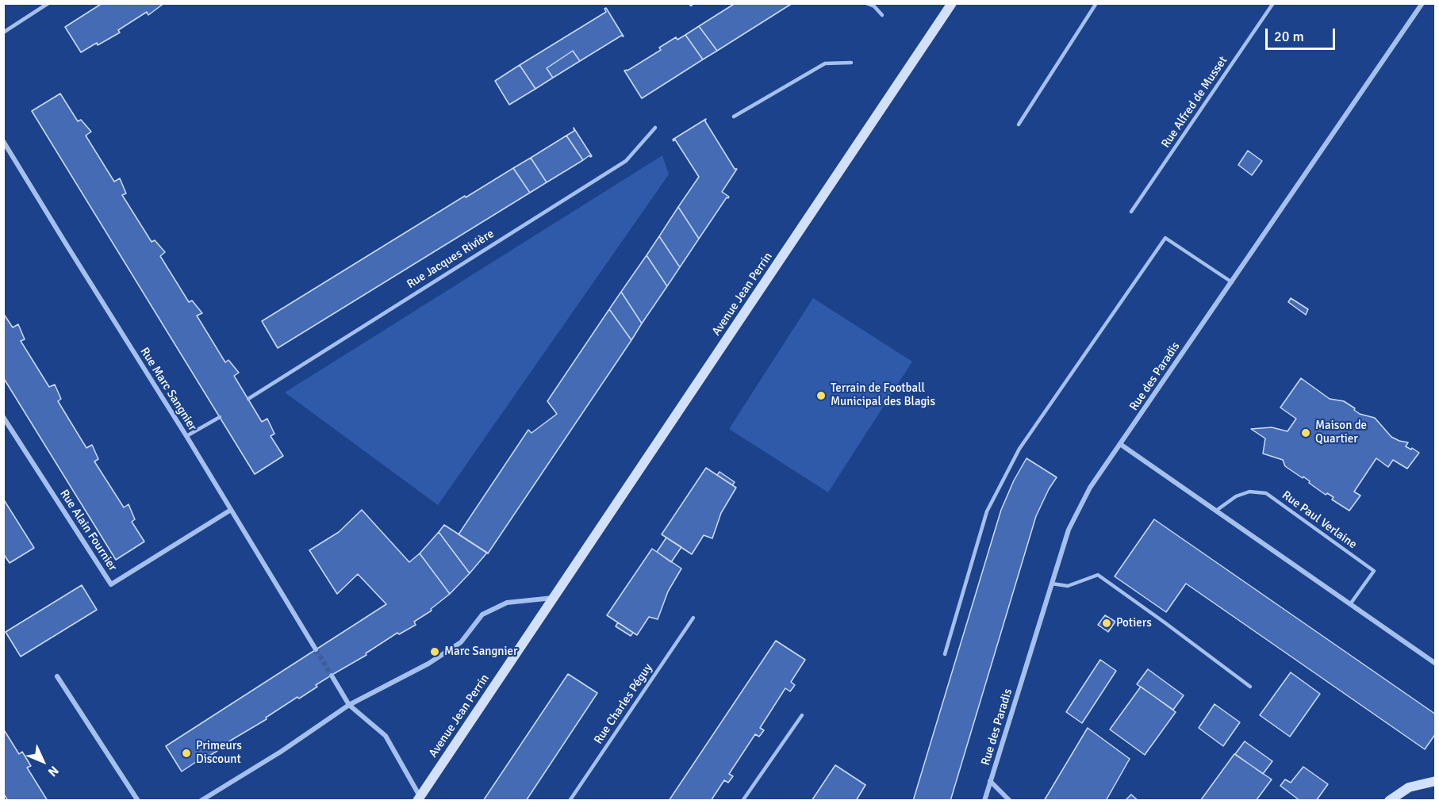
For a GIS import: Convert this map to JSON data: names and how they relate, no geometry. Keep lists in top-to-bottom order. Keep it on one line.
{"streets":{"main road":["Avenue Jean Perrin"],"street":["Rue des Paradis","Rue Marc Sangnier","Rue Alain Fournier"],"lane":["Rue Alfred de Musset","Rue Jacques Rivière","Rue Paul Verlaine","Rue Charles Péguy"]},"crossings":[["Rue Marc Sangnier","Rue Alain Fournier"]],"places":["Terrain de Football Municipal des Blagis","Maison de Quartier","Potiers","Marc Sangnier","Primeurs Discount"],"scale_bar":"20 m","north":"bottom right"}
